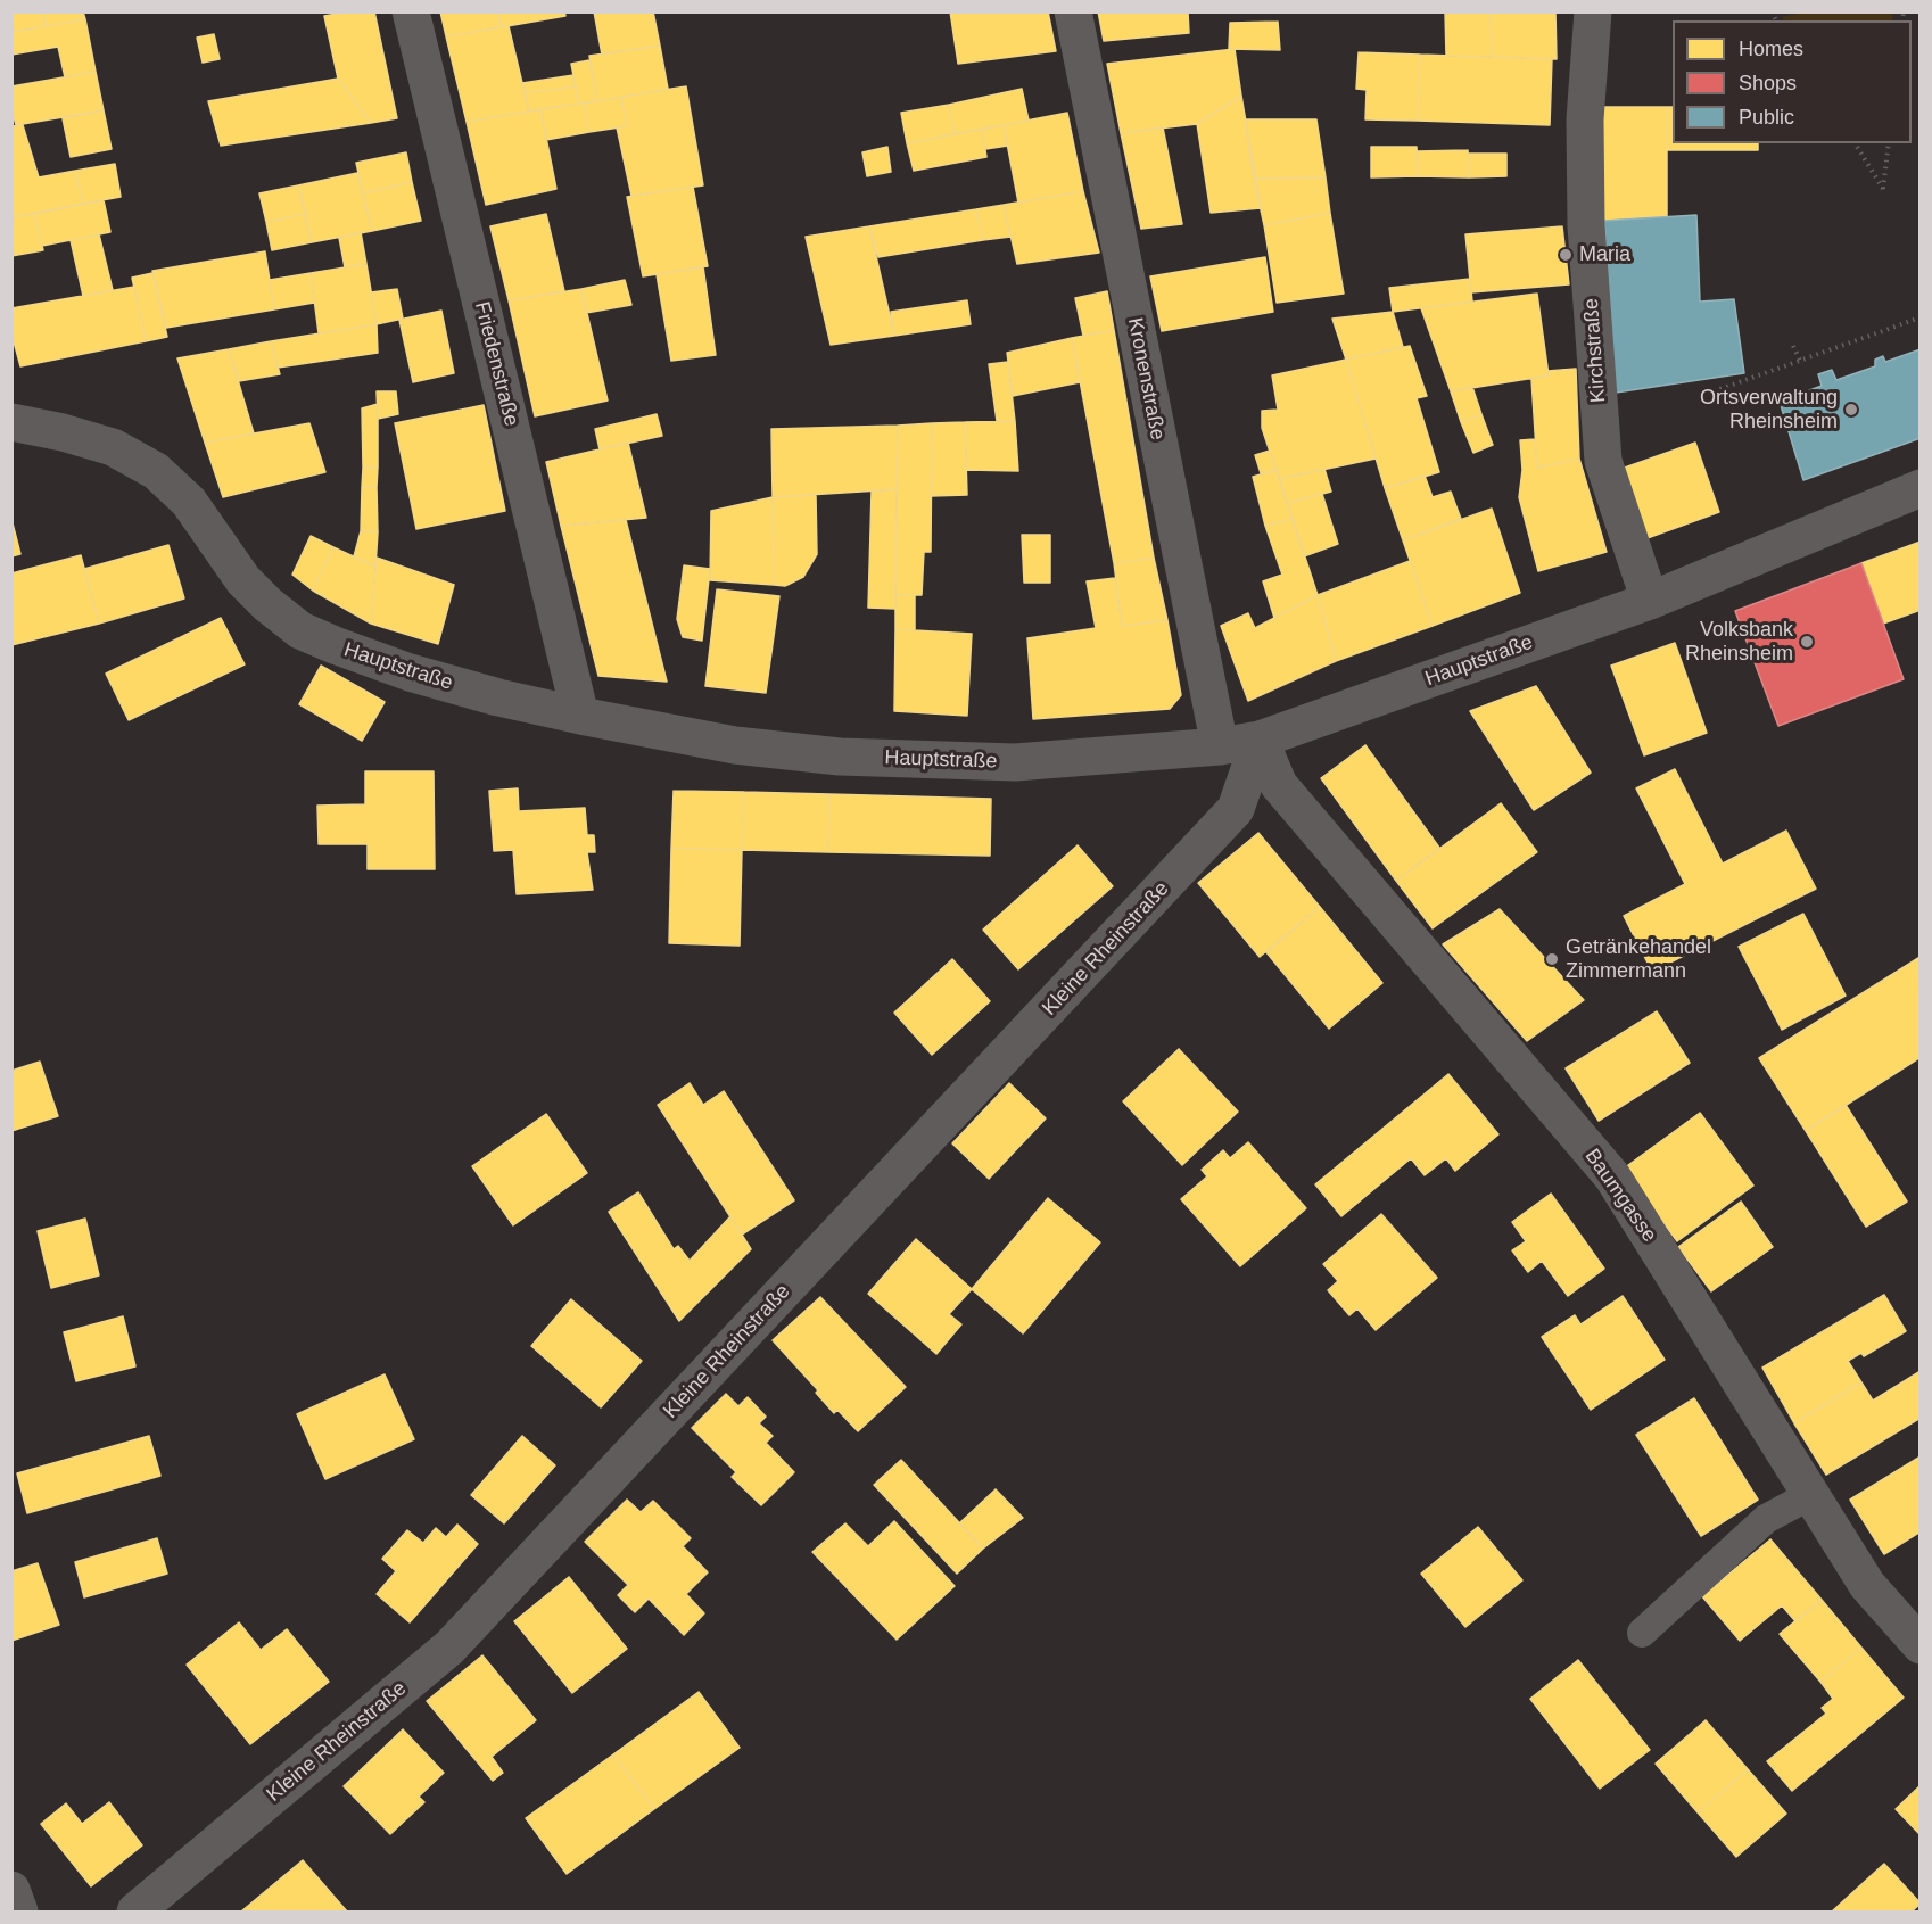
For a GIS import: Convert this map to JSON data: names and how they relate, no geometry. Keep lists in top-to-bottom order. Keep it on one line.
{"streets":{"street":["Kirchstraße","Friedenstraße","Kronenstraße","Hauptstraße","Kleine Rheinstraße","Baumgasse"]},"crossings":[["Kirchstraße","Hauptstraße"],["Friedenstraße","Hauptstraße"],["Kronenstraße","Hauptstraße"],["Hauptstraße","Kleine Rheinstraße"],["Hauptstraße","Baumgasse"],["Kleine Rheinstraße","Baumgasse"]],"places":["Maria","Ortsverwaltung Rheinsheim","Volksbank Rheinsheim","Getränkehandel Zimmermann"],"legend":["Homes","Shops","Public"]}
